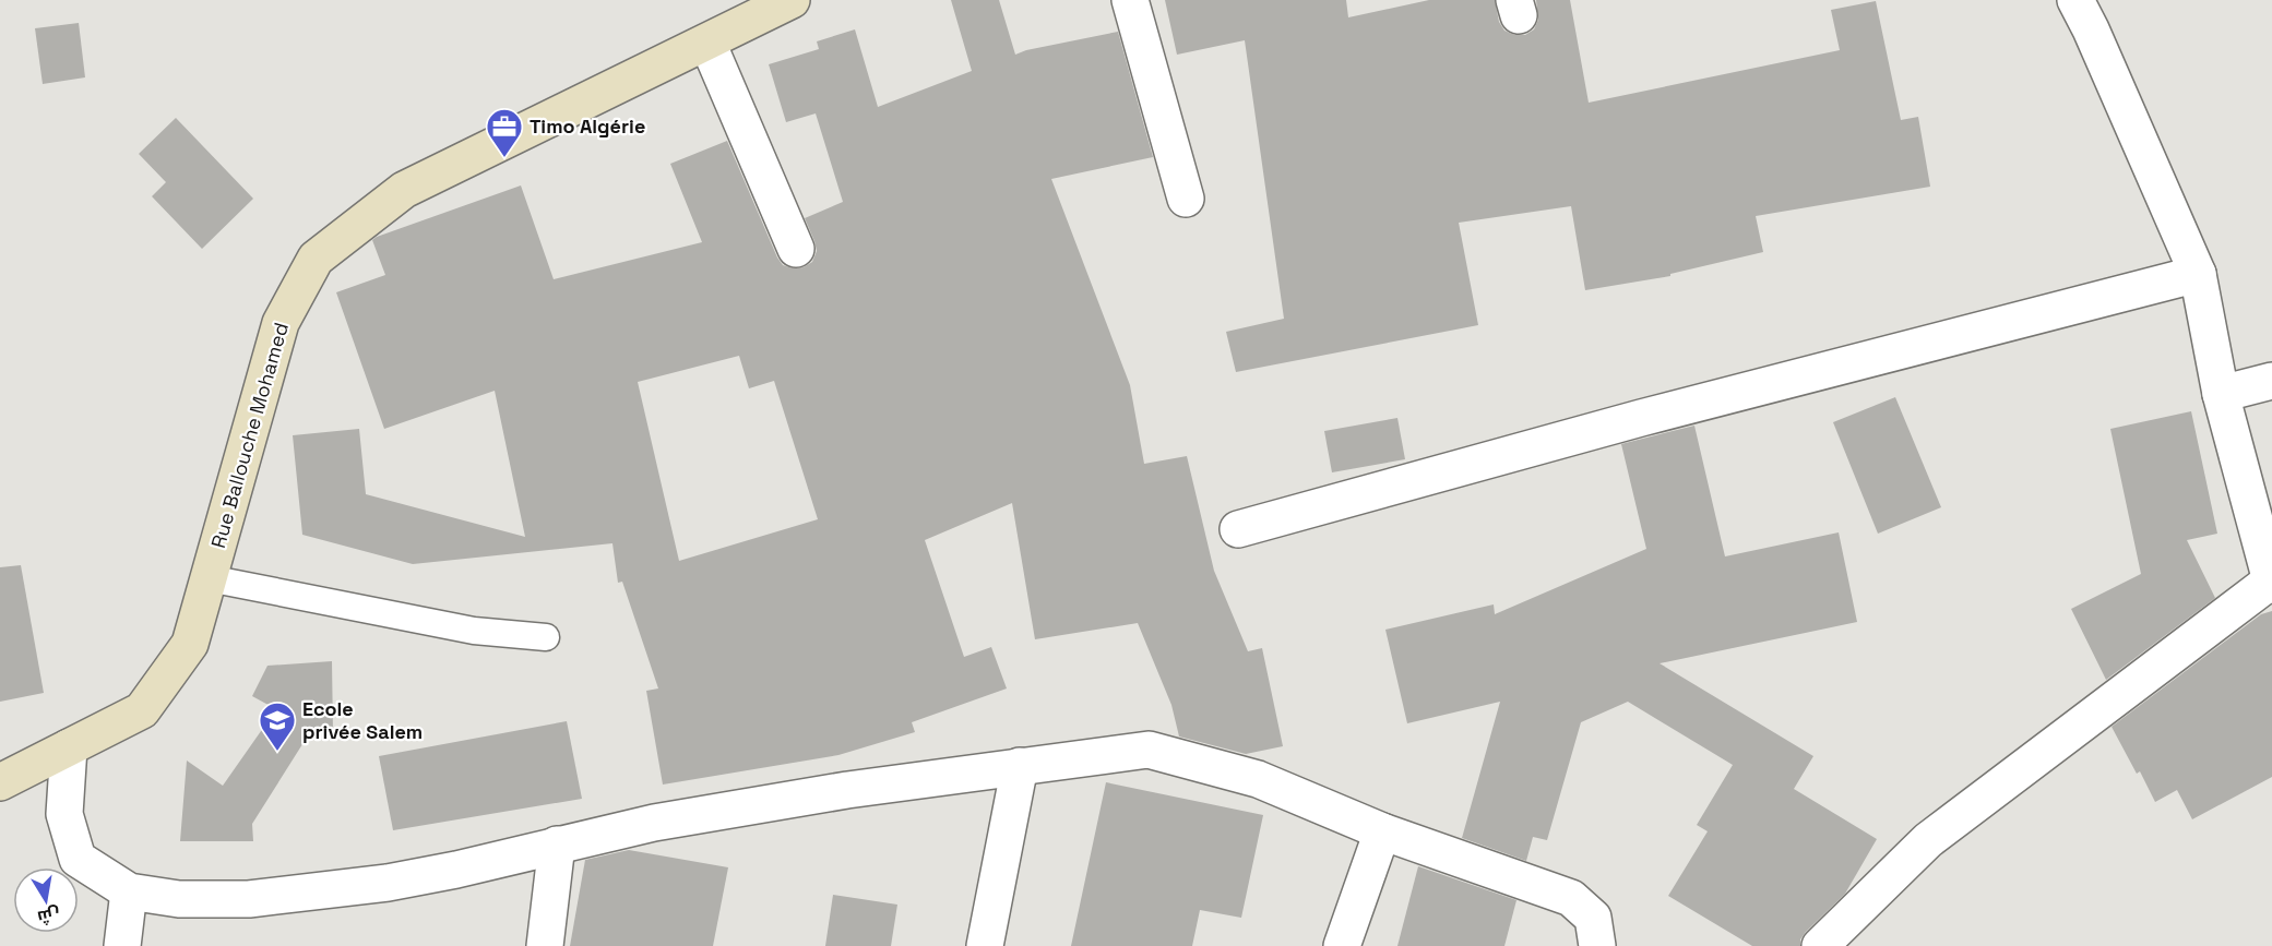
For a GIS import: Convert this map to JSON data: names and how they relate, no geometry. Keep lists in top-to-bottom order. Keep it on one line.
{"streets":{"street":["Rue Ballouche Mohamed"]},"places":{"office":["Timo Algérie"],"school or university":["Ecole privée Salem"]},"north":"bottom"}
